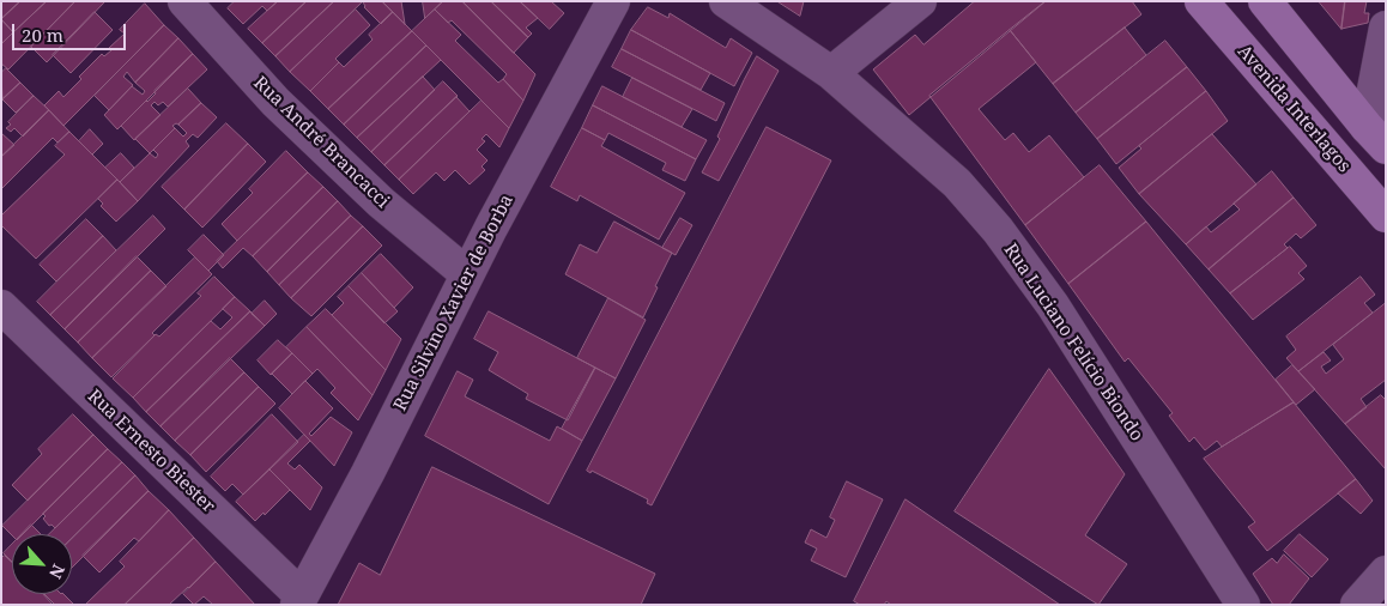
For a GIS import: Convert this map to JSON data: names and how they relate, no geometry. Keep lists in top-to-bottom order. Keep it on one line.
{"streets":{"main road":["Avenida Interlagos"],"street":["Rua André Brancacci","Rua Silvino Xavier de Borba","Rua Luciano Felício Biondo","Rua Ernesto Biester"]},"crossings":[["Rua André Brancacci","Rua Silvino Xavier de Borba"],["Rua Silvino Xavier de Borba","Rua Ernesto Biester"]],"scale_bar":"20 m","north":"bottom right"}
